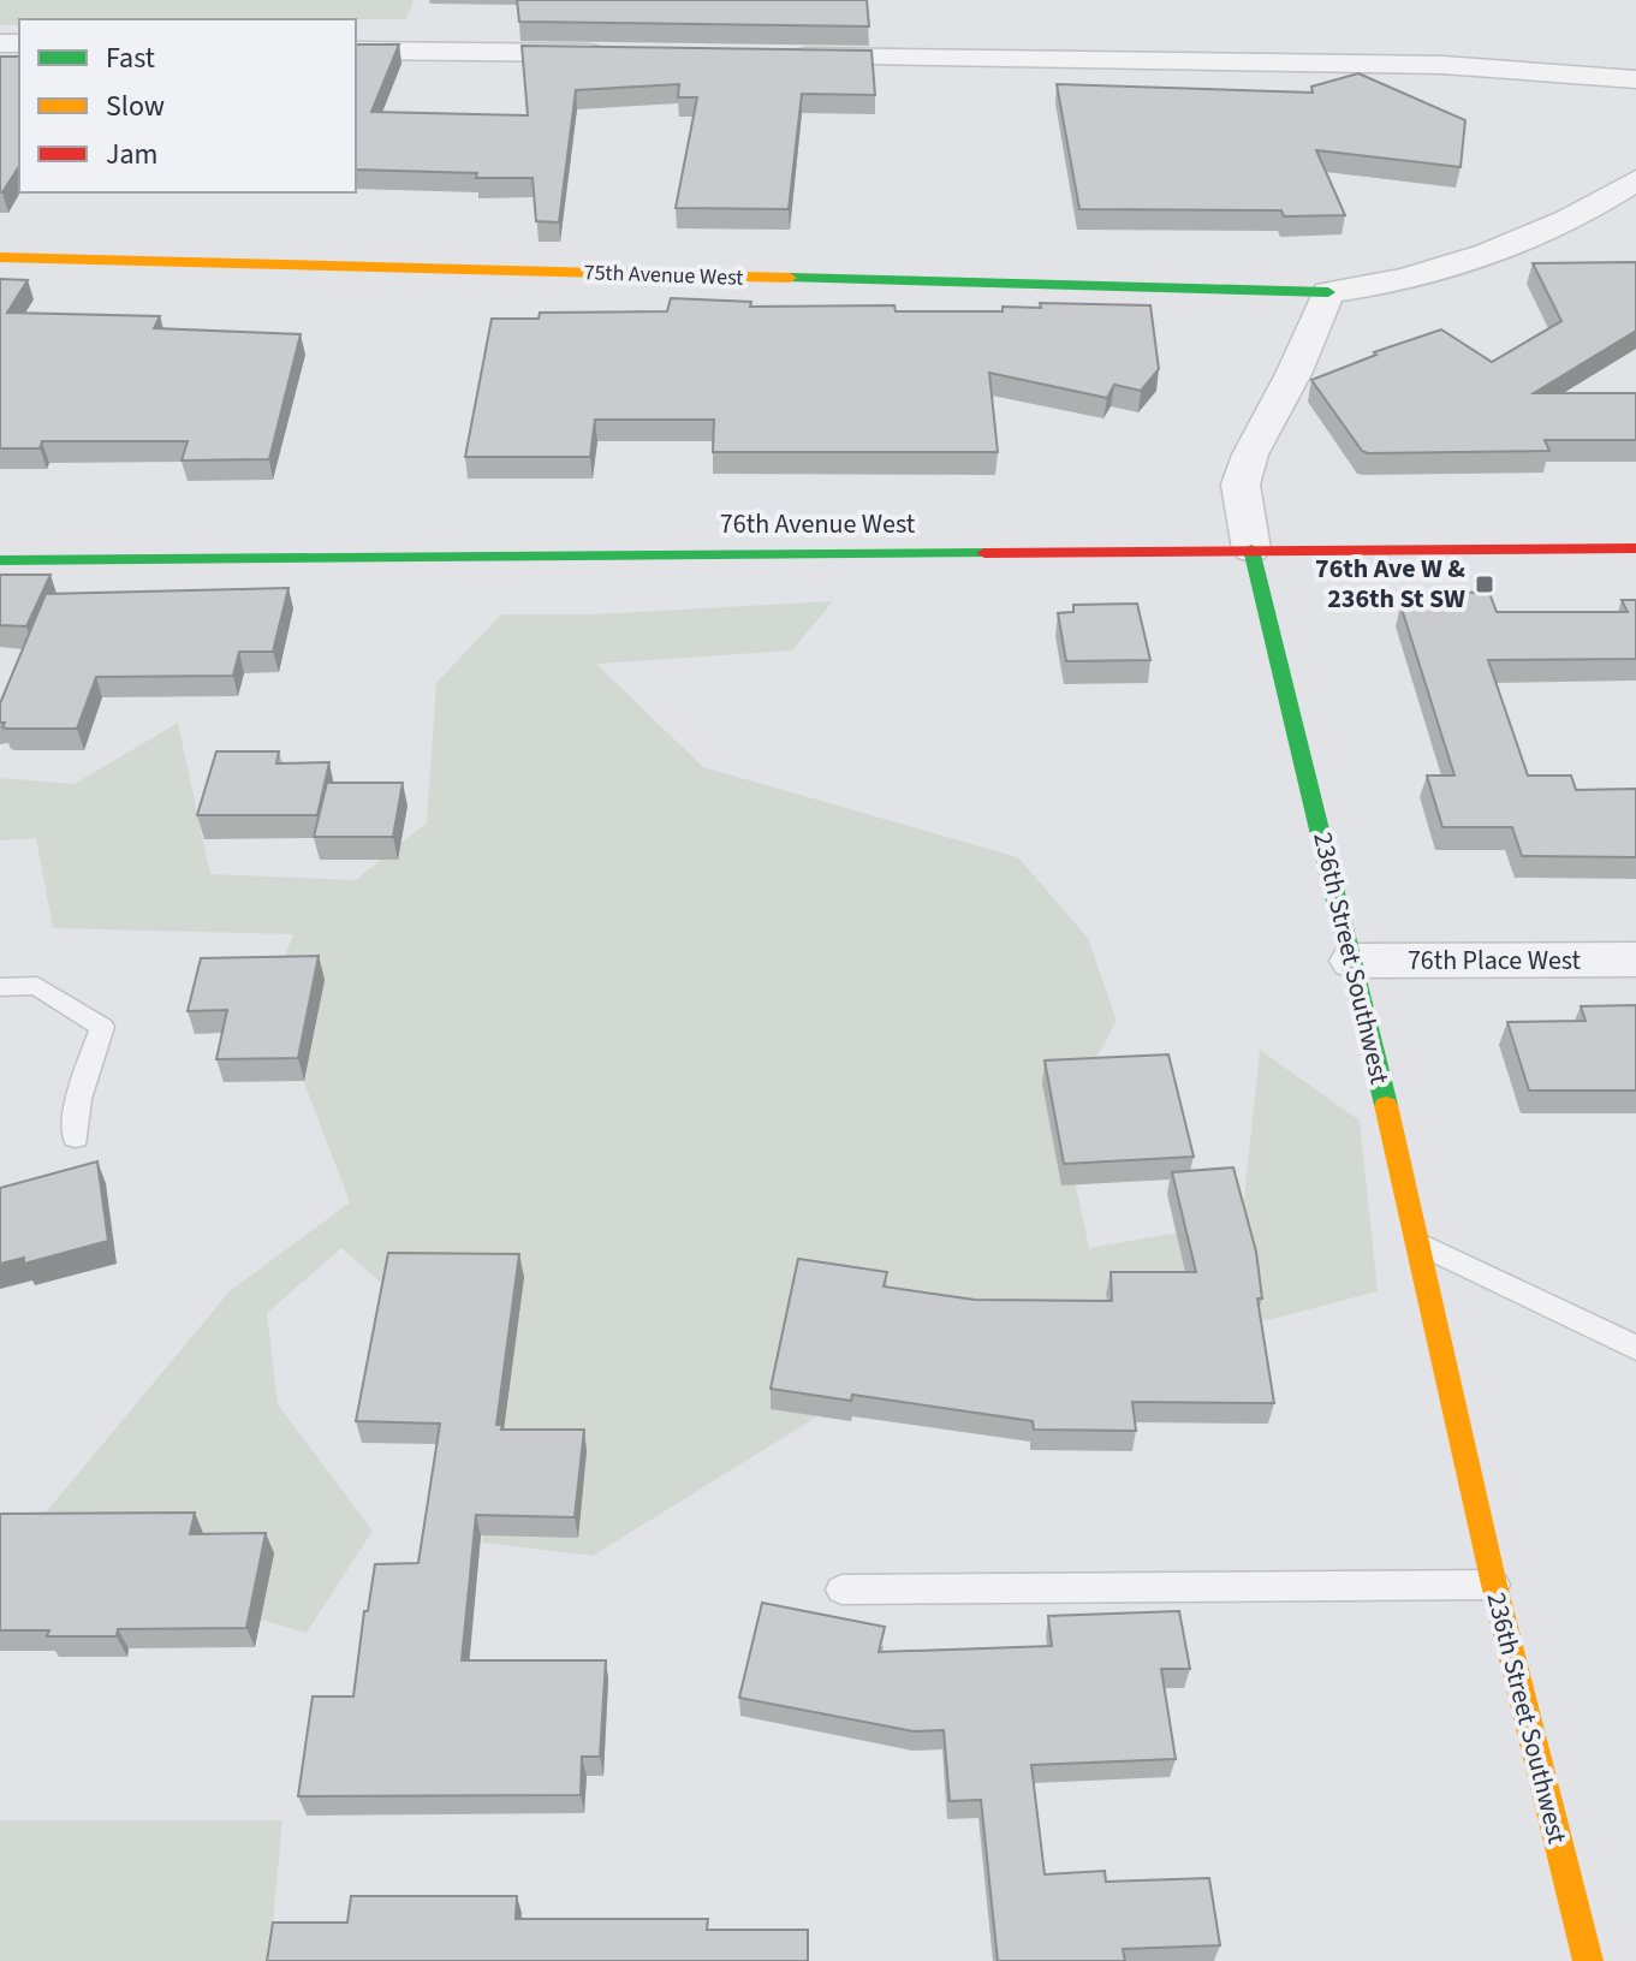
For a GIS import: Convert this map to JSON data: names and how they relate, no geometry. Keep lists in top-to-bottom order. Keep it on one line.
{"streets":{"street":["75th Avenue West","76th Avenue West","236th Street Southwest","76th Place West"]},"crossings":[["75th Avenue West","236th Street Southwest"],["76th Avenue West","236th Street Southwest"],["236th Street Southwest","76th Place West"]],"places":{"transit":["76th Ave W & 236th St SW"]},"legend":["Fast","Slow","Jam"]}
